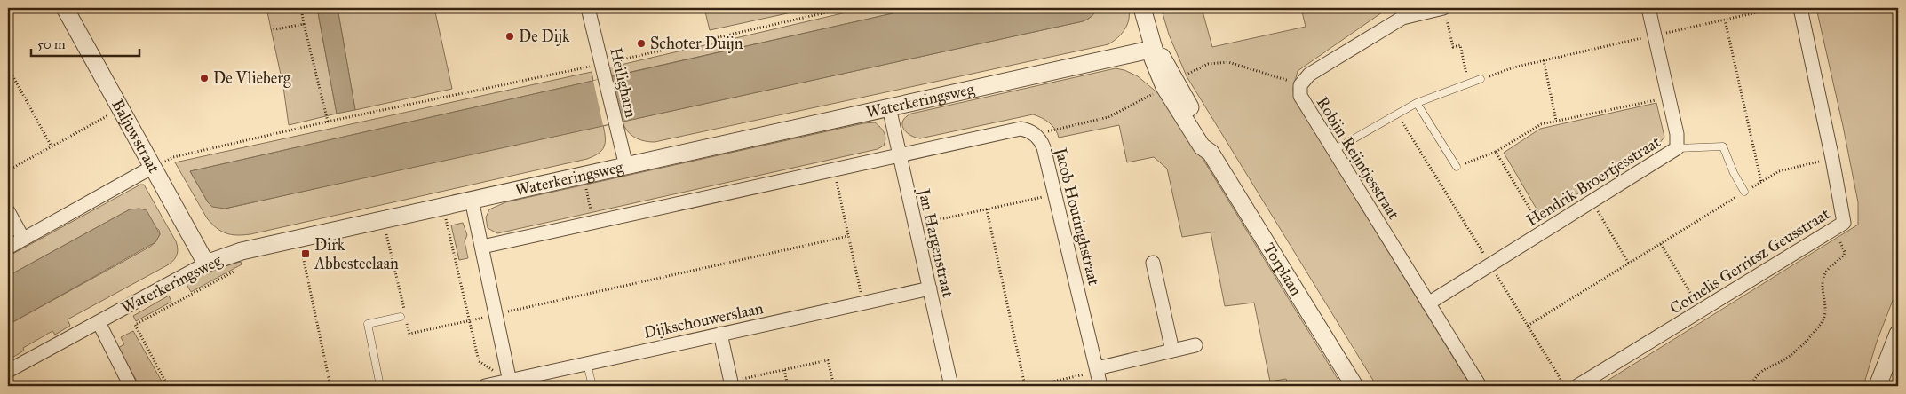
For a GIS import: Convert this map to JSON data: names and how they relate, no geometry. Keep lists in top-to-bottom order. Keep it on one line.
{"streets":{"street":["Heiligharn","Waterkeringsweg","Baljuwstraat","Robijn Reijntjesstraat","Hendrik Broertjesstraat","Jacob Houtinghstraat","Jan Hargenstraat","Cornelis Gerritsz Geusstraat","Torplaan","Dijkschouwerslaan"]},"crossings":[["Heiligharn","Waterkeringsweg"],["Waterkeringsweg","Baljuwstraat"],["Waterkeringsweg","Jan Hargenstraat"],["Waterkeringsweg","Torplaan"],["Robijn Reijntjesstraat","Hendrik Broertjesstraat"],["Jacob Houtinghstraat","Jan Hargenstraat"],["Jan Hargenstraat","Dijkschouwerslaan"]],"places":{"other":["De Dijk","Schoter Duijn","De Vlieberg"],"transit":["Dirk Abbesteelaan"]},"scale_bar":"50 m"}
